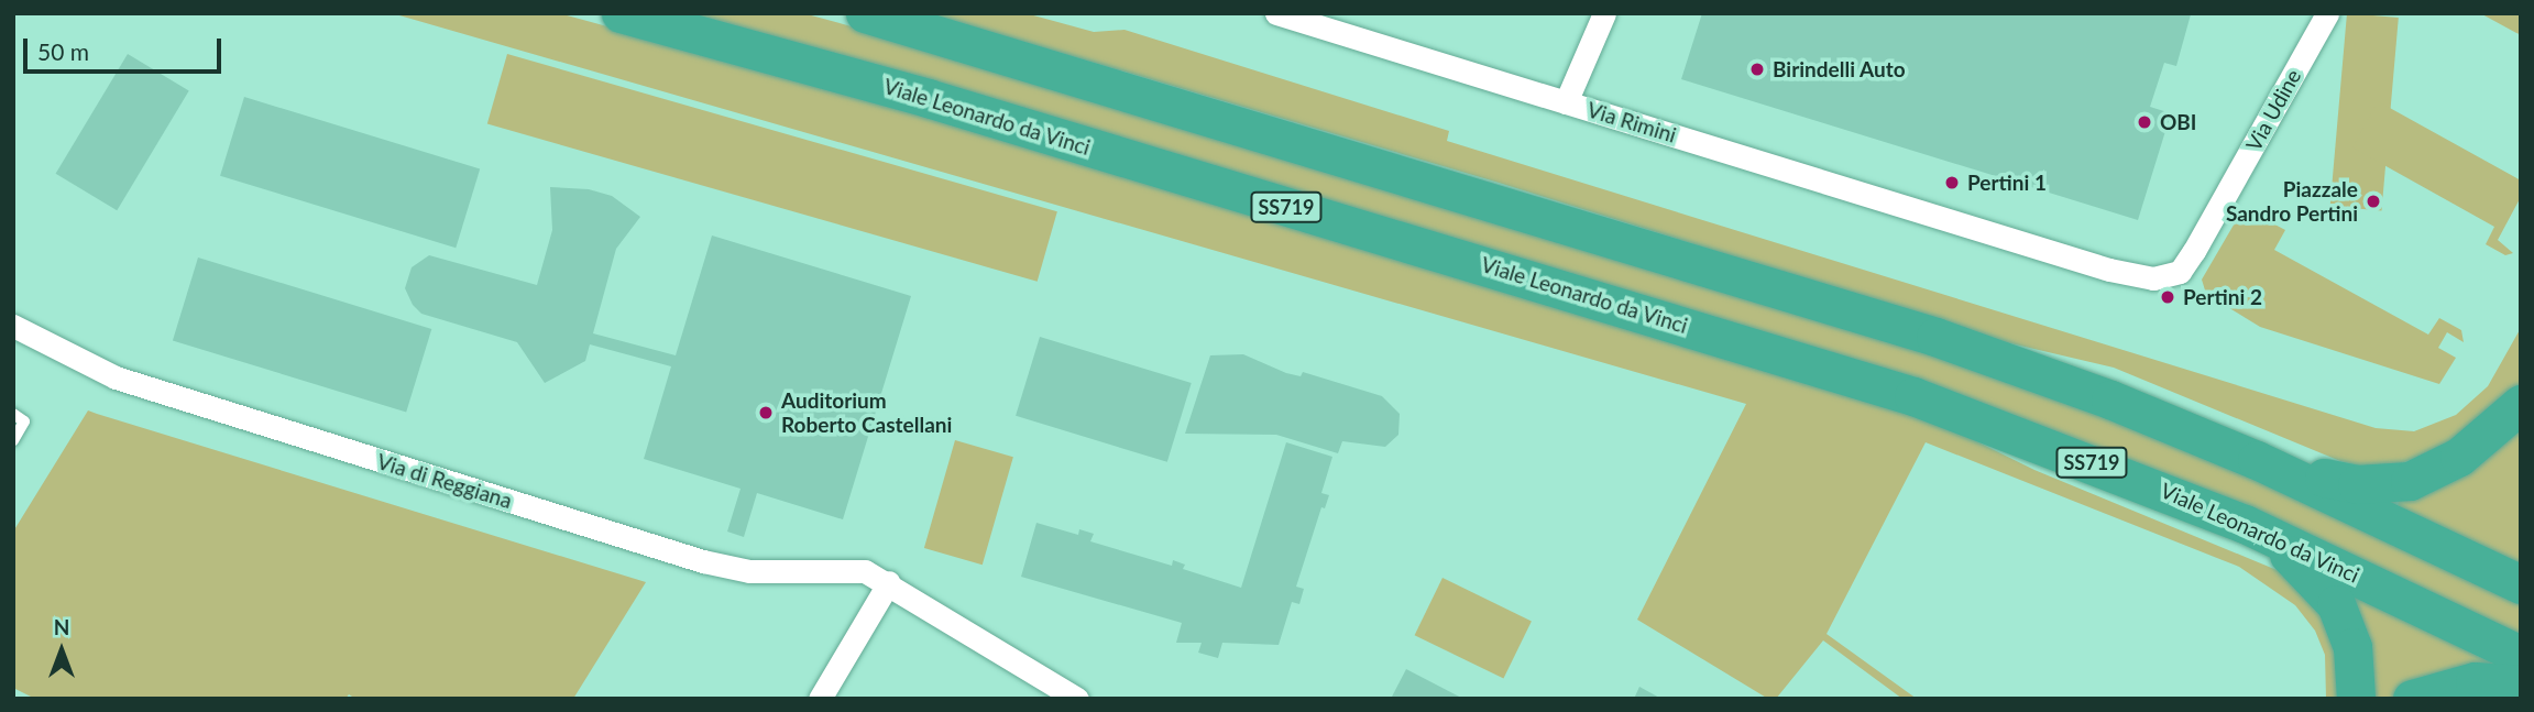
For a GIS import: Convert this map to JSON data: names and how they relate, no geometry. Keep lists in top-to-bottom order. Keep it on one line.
{"streets":{"highway":["Viale Leonardo da Vinci","SS719"],"street":["Via Udine","Via Rimini","Via di Reggiana"]},"crossings":[["Via Udine","Via Rimini"]],"places":["Birindelli Auto","OBI","Pertini 1","Piazzale Sandro Pertini","Pertini 2","Auditorium Roberto Castellani"],"scale_bar":"50 m","north":"top"}
